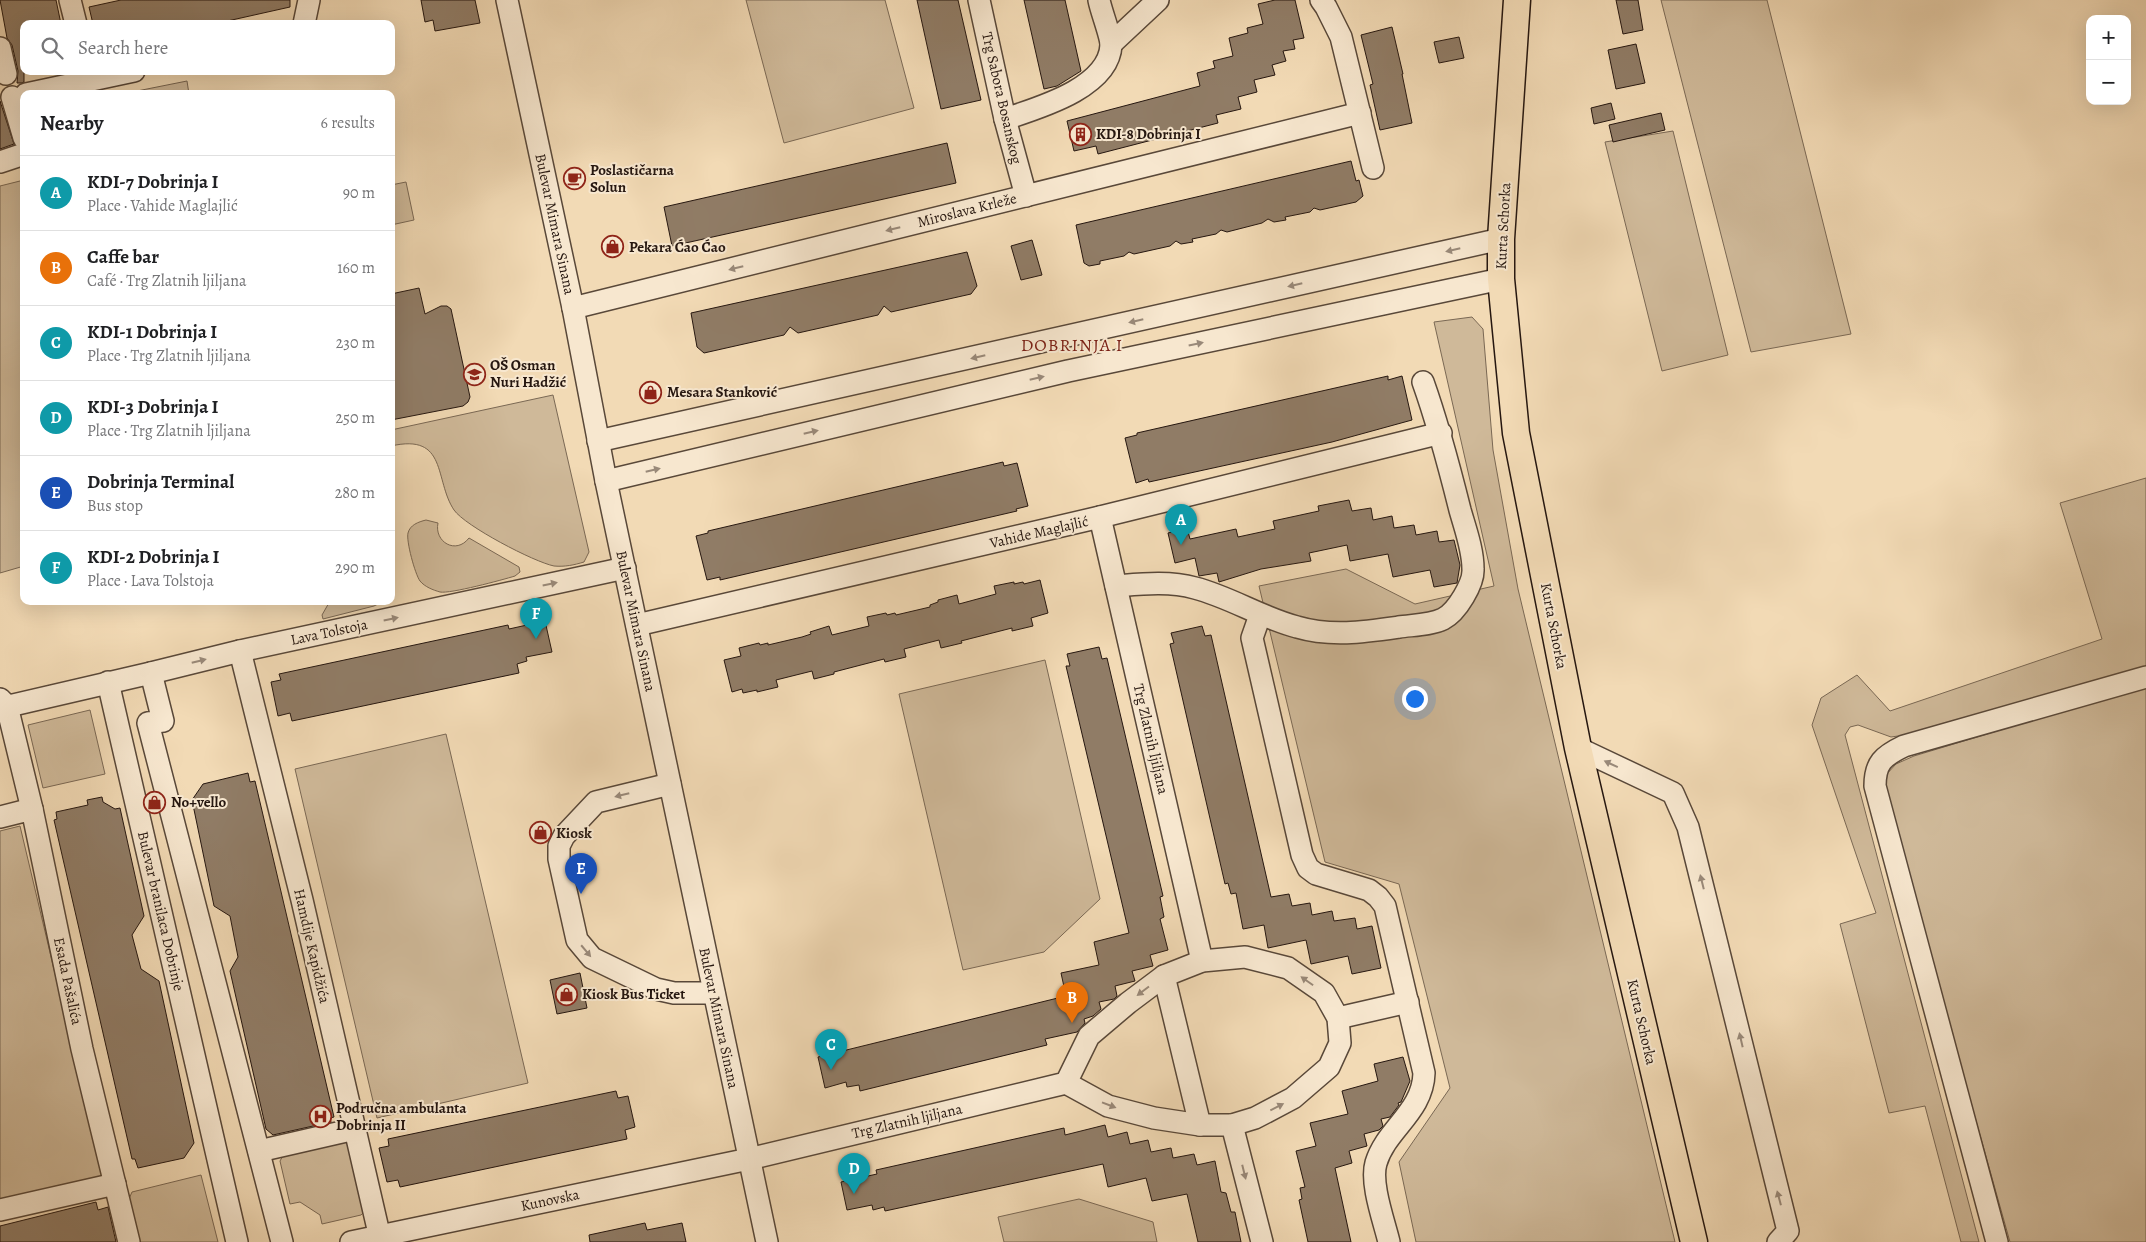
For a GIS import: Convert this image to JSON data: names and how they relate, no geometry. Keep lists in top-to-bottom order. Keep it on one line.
{"streets":{"main road":["Kurta Schorka"],"street":["Trg Sabora Bosanskog","Miroslava Krleže","Bulevar Mimara Sinana","Vahide Maglajlić","Lava Tolstoja","Trg Zlatnih ljiljana","Bulevar branilaca Dobrinje","Hamdije Kapidžića","Esada Pašalića","Kunovska"]},"crossings":[["Trg Sabora Bosanskog","Miroslava Krleže"],["Miroslava Krleže","Bulevar Mimara Sinana"],["Bulevar Mimara Sinana","Vahide Maglajlić"],["Bulevar Mimara Sinana","Lava Tolstoja"],["Bulevar Mimara Sinana","Trg Zlatnih ljiljana"],["Bulevar Mimara Sinana","Kunovska"],["Vahide Maglajlić","Trg Zlatnih ljiljana"],["Lava Tolstoja","Bulevar branilaca Dobrinje"],["Lava Tolstoja","Hamdije Kapidžića"],["Trg Zlatnih ljiljana","Kunovska"],["Hamdije Kapidžića","Kunovska"]],"one_way":["Lava Tolstoja"],"districts":["DOBRINJA I"],"places":{"building":["KDI-8 Dobrinja I"],"cafe":["Poslastičarna Solun"],"shop":["Pekara Ćao Ćao","Mesara Stanković","No+vello","Kiosk","Kiosk Bus Ticket"],"school or university":["OŠ Osman Nuri Hadžić"],"hospital":["Područna ambulanta Dobrinja II"]},"page":{"map_buttons":["+","−"],"search":"Search here","heading":["Nearby","6 results"],"list":[{"mark":"A","name":"KDI-7 Dobrinja I","note":"Place · Vahide Maglajlić","value":"90 m"},{"mark":"B","name":"Caffe bar","note":"Café · Trg Zlatnih ljiljana","value":"160 m"},{"mark":"C","name":"KDI-1 Dobrinja I","note":"Place · Trg Zlatnih ljiljana","value":"230 m"},{"mark":"D","name":"KDI-3 Dobrinja I","note":"Place · Trg Zlatnih ljiljana","value":"250 m"},{"mark":"E","name":"Dobrinja Terminal","note":"Bus stop","value":"280 m"},{"mark":"F","name":"KDI-2 Dobrinja I","note":"Place · Lava Tolstoja","value":"290 m"}],"pins":["A","F","E","B","C","D"]}}
